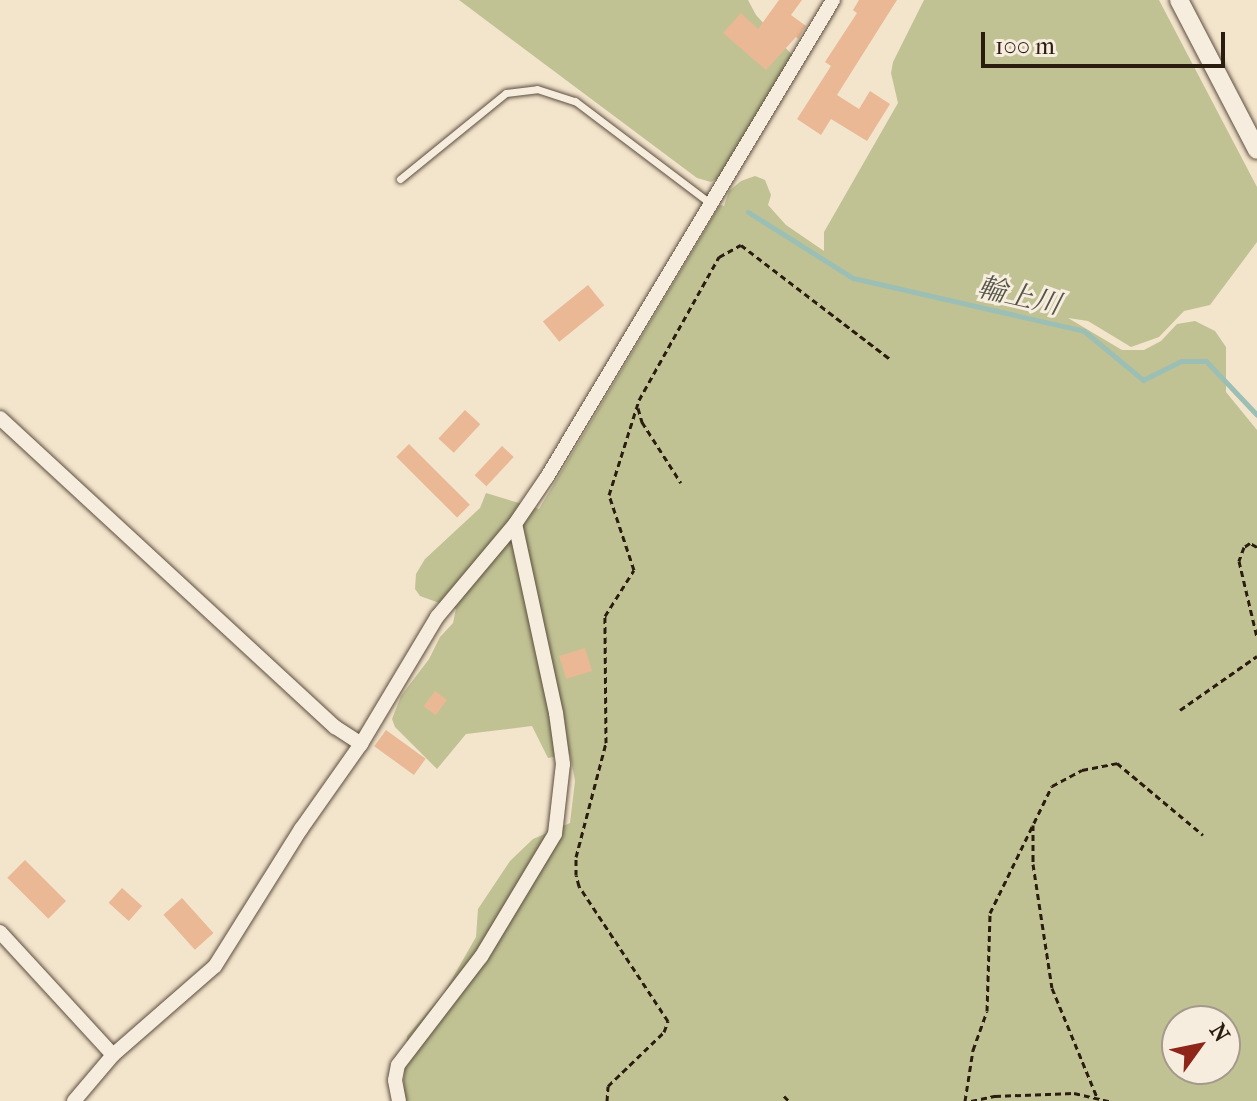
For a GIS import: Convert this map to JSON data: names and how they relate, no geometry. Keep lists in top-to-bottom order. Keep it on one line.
{"water":["輪上川"],"scale_bar":"100 m","north":"top right"}
